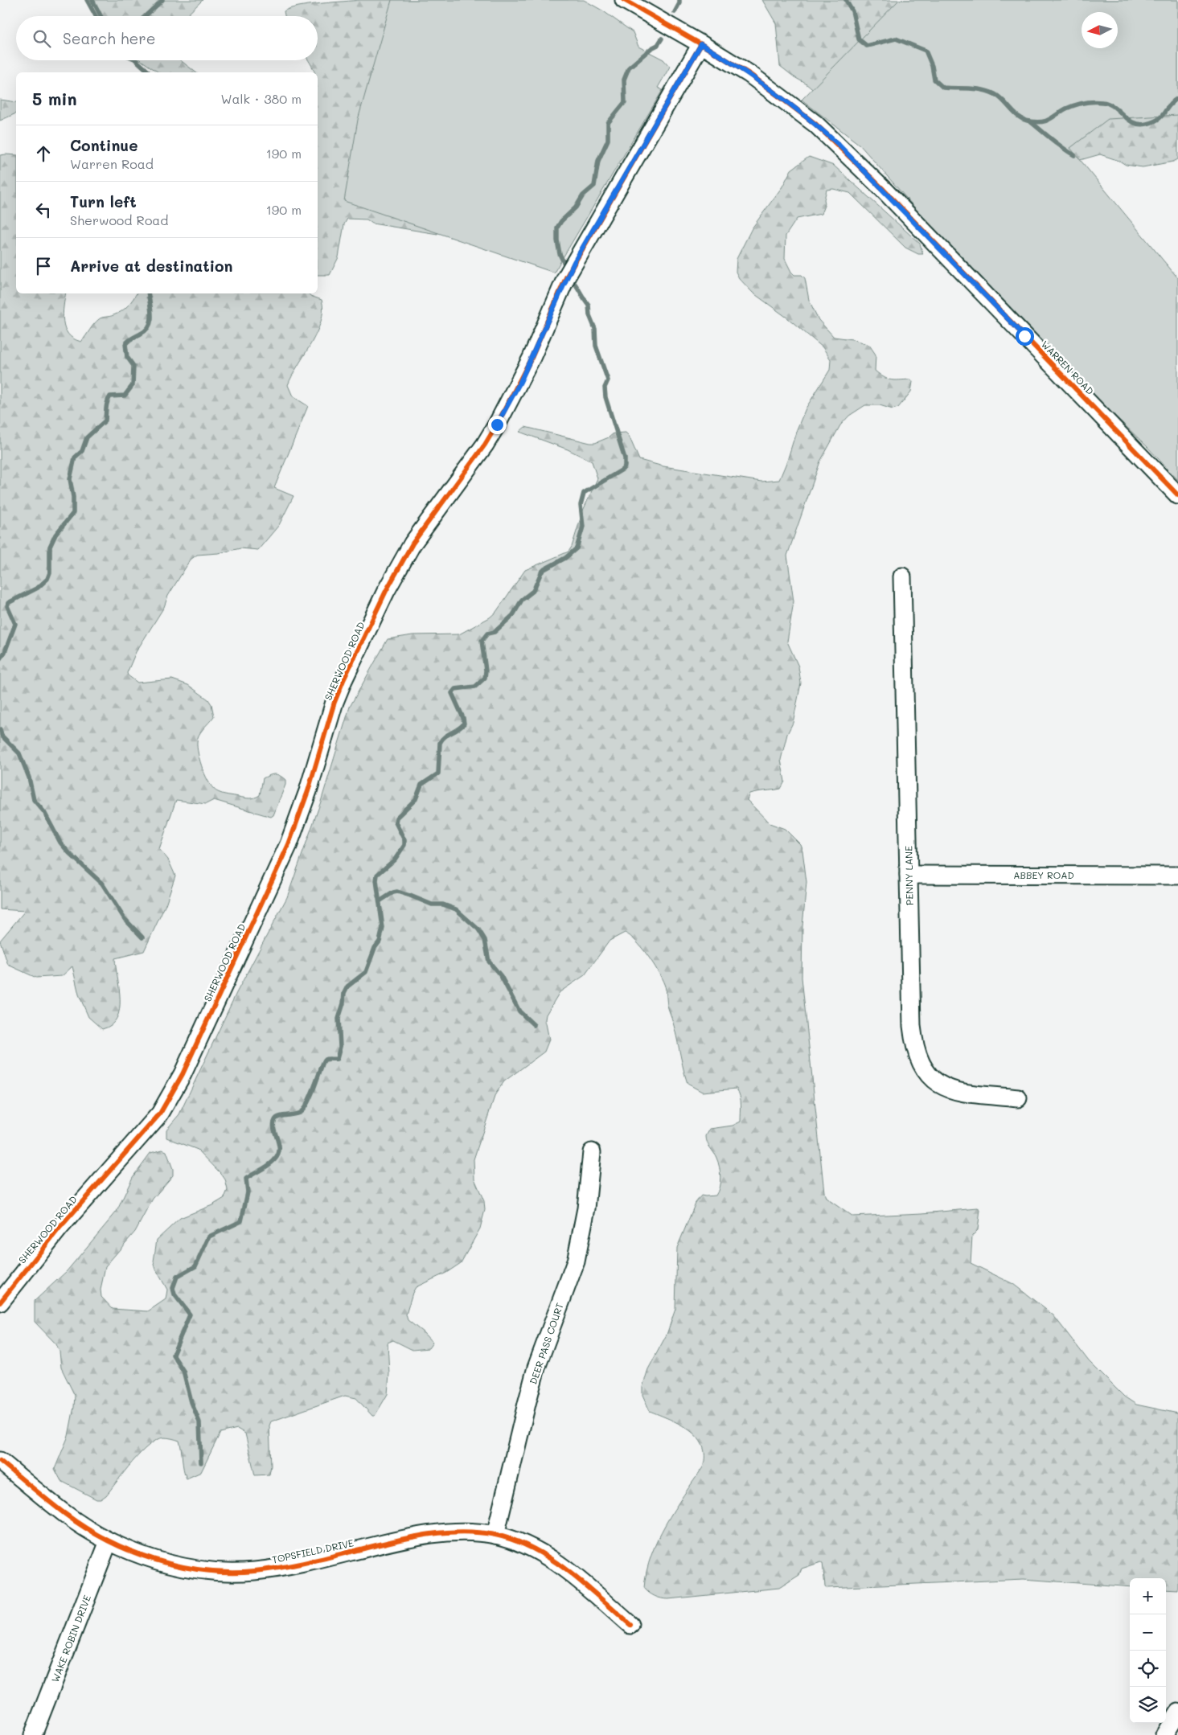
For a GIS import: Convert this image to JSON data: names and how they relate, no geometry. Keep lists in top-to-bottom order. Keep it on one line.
{"streets":{"street":["WARREN ROAD","SHERWOOD ROAD","ABBEY ROAD","PENNY LANE","DEER PASS COURT","TOPSFIELD DRIVE","WAKE ROBIN DRIVE"]},"crossings":[["WARREN ROAD","SHERWOOD ROAD"],["ABBEY ROAD","PENNY LANE"],["DEER PASS COURT","TOPSFIELD DRIVE"],["TOPSFIELD DRIVE","WAKE ROBIN DRIVE"]],"north":"left","page":{"search":"Search here","heading":["5 min","Walk · 380 m"],"list":[["Continue","Warren Road","190 m"],["Turn left","Sherwood Road","190 m"],"Arrive at destination"],"map_buttons":["+","−"]}}
